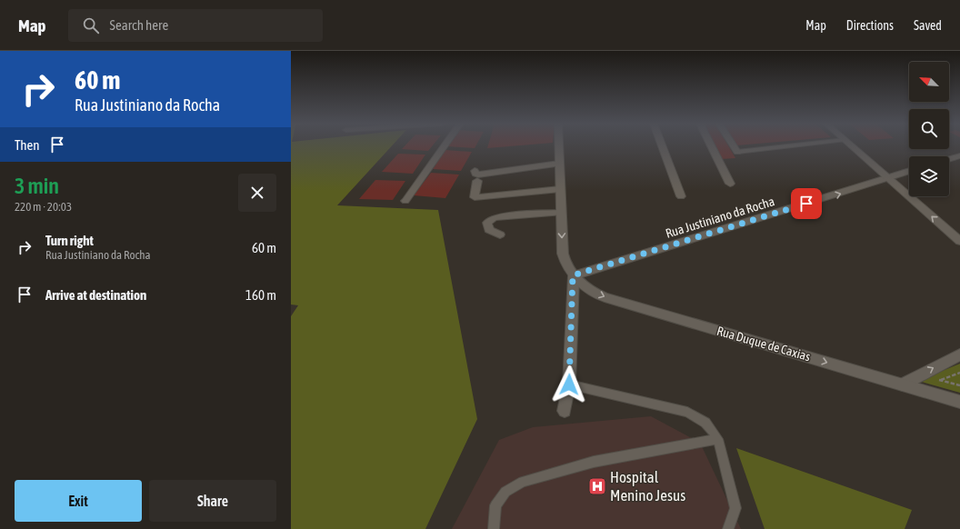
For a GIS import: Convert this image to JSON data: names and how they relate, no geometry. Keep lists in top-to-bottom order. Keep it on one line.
{"streets":{"street":["Rua Justiniano da Rocha","Rua Duque de Caxias"]},"crossings":[["Rua Justiniano da Rocha","Rua Duque de Caxias"]],"one_way":["Rua Justiniano da Rocha","Rua Duque de Caxias"],"places":{"hospital":["Hospital Menino Jesus"]},"north":"top left","page":{"header":"Map","search":"Search here","nav":["Map","Directions","Saved"],"turn":["60 m","Rua Justiniano da Rocha"],"then":"Then","heading":["3 min","220 m · 20:03"],"list":[{"name":"Turn right","note":"Rua Justiniano da Rocha","value":"60 m"},{"name":"Arrive at destination","value":"160 m"}],"buttons":["Exit","Share"]}}
